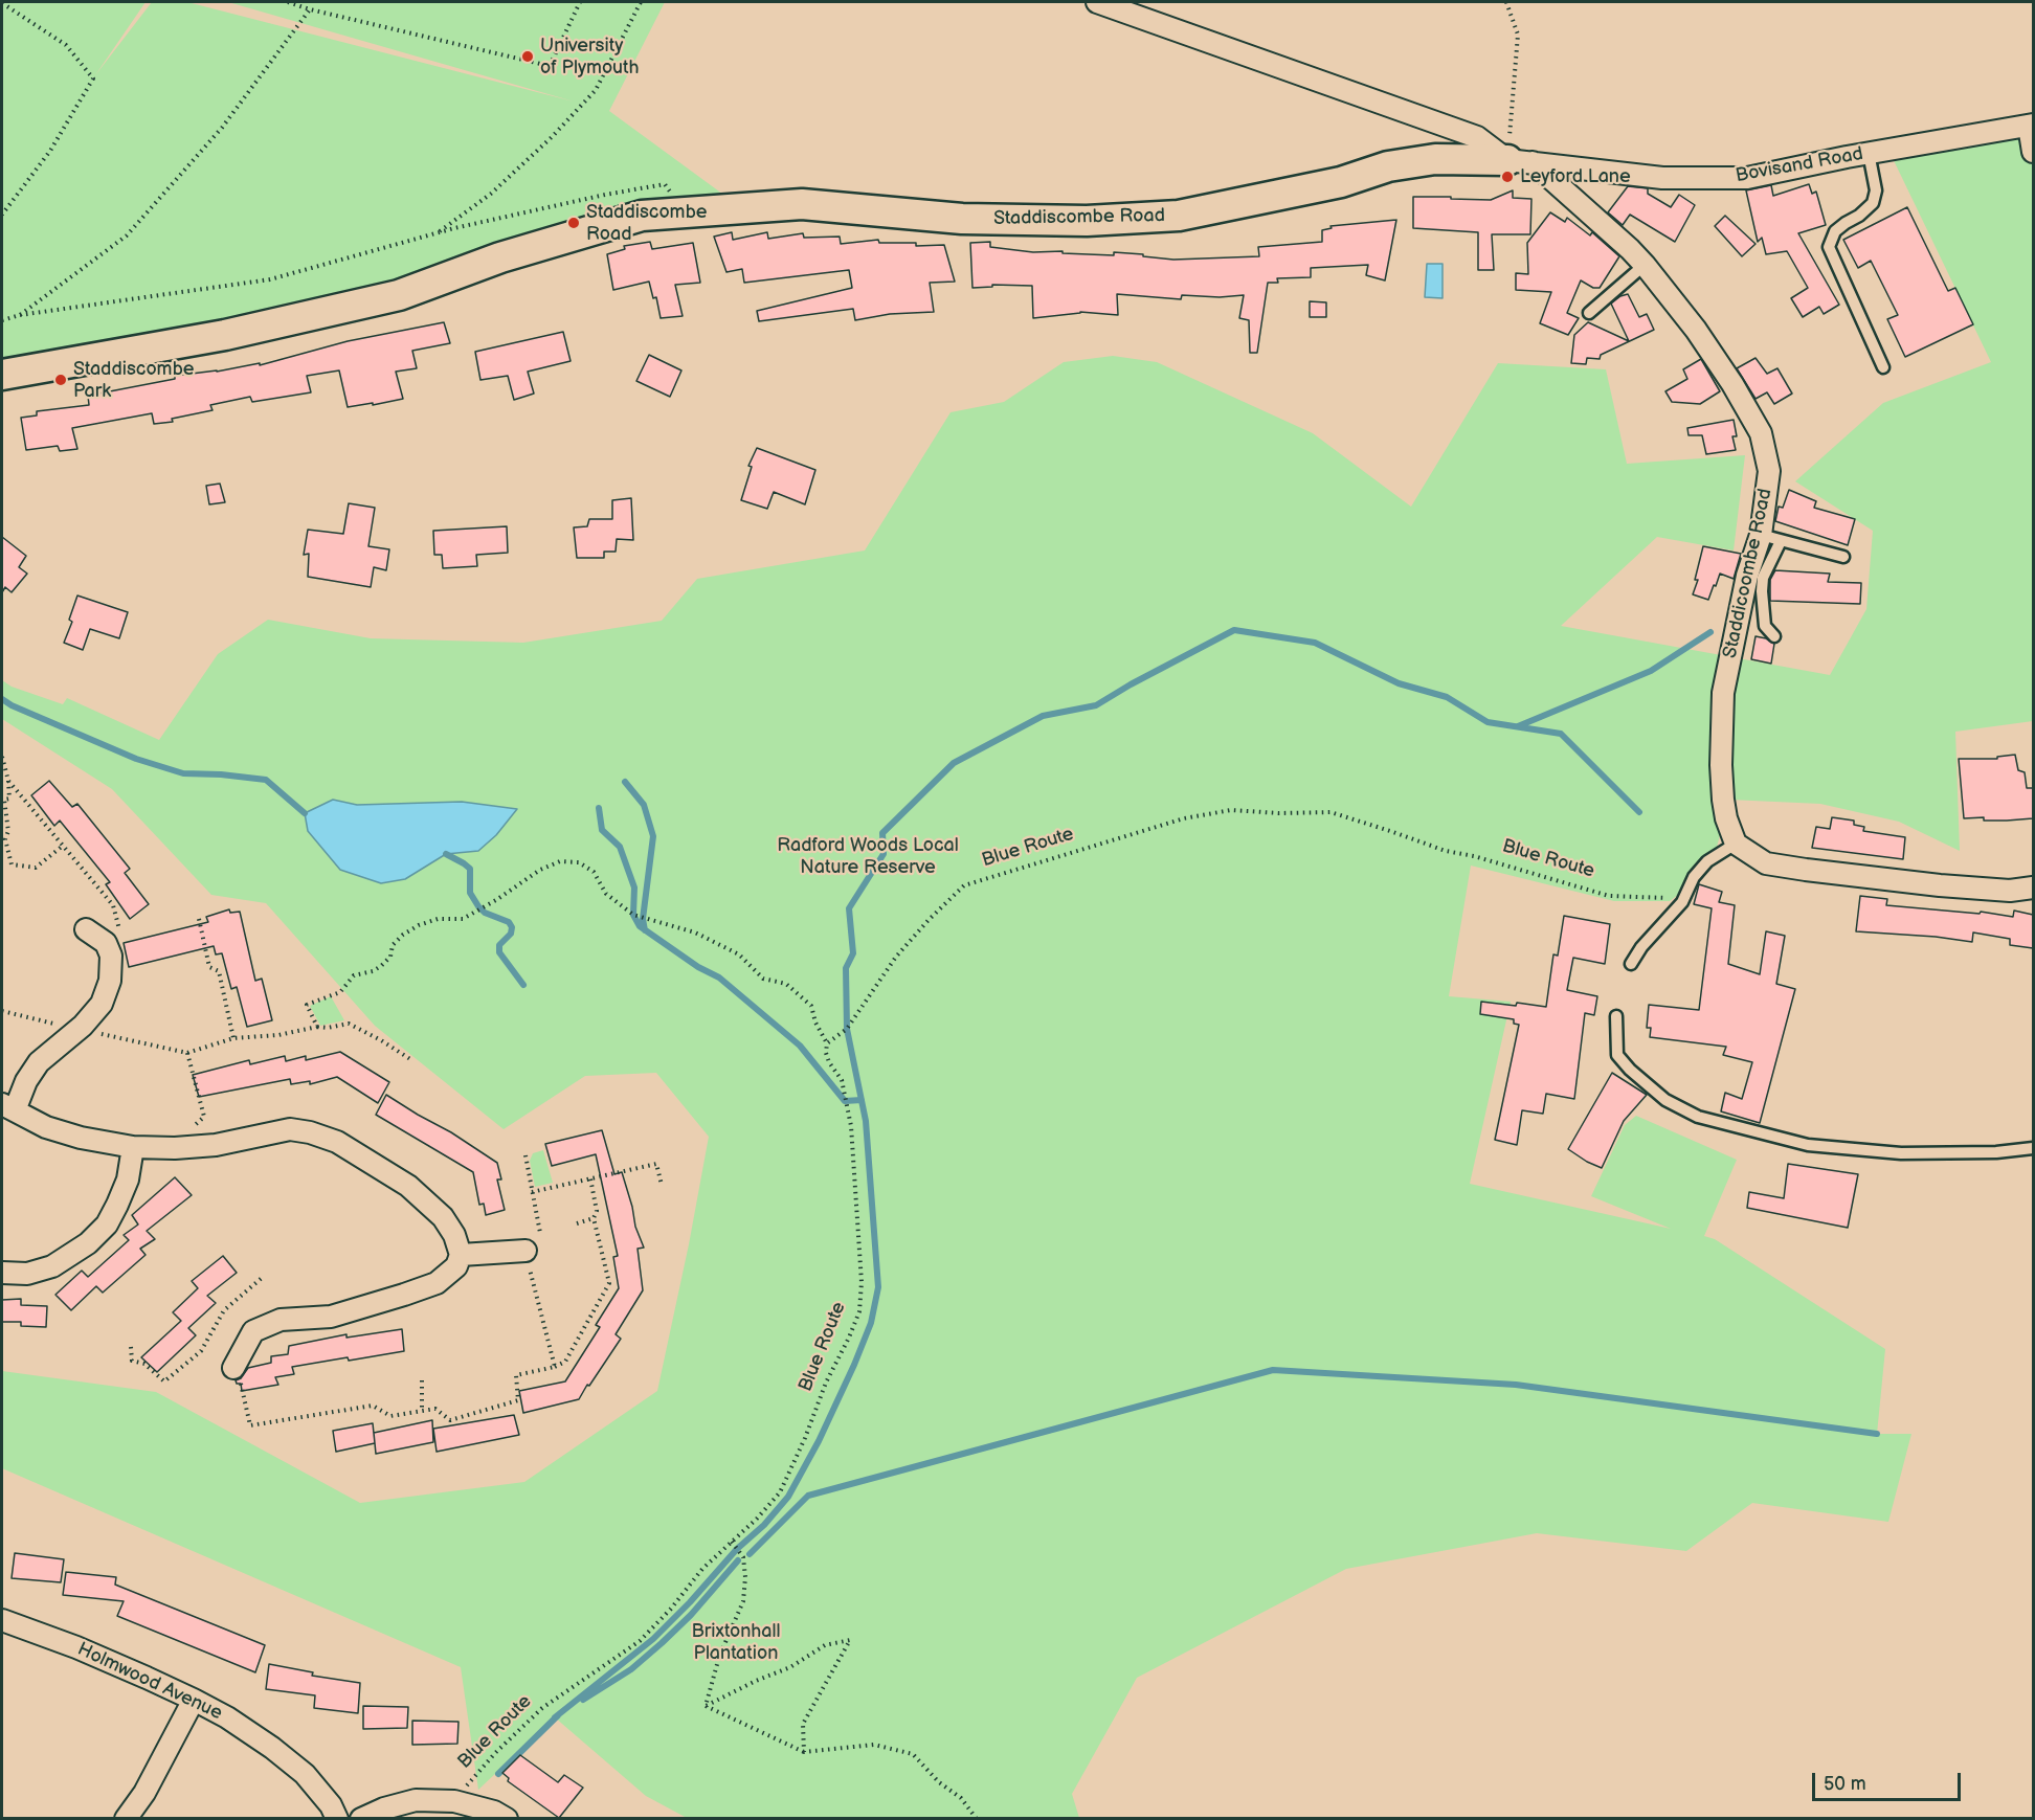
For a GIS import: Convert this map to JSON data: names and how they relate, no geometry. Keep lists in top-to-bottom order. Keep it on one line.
{"streets":{"street":["Bovisand Road","Staddiscombe Road","Staddicoombe Road","Holmwood Avenue"],"path":["Blue Route"]},"crossings":[["Bovisand Road","Staddiscombe Road"],["Bovisand Road","Staddicoombe Road"],["Staddiscombe Road","Staddicoombe Road"]],"parks":["Radford Woods Local Nature Reserve","Brixtonhall Plantation"],"places":["University of Plymouth","Leyford Lane","Staddiscombe Road","Staddiscombe Park"],"scale_bar":"50 m"}
